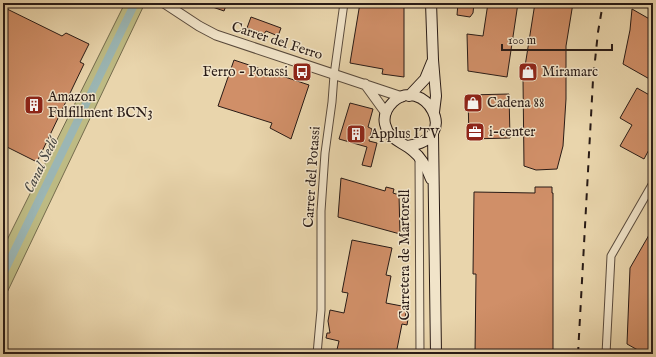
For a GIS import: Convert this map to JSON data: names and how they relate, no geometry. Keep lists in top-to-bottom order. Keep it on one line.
{"streets":{"main road":["Carretera de Martorell"],"street":["Carrer del Ferro","Carrer del Potassi"]},"crossings":[["Carrer del Ferro","Carrer del Potassi"],["Carrer del Ferro","Carretera de Martorell"]],"water":["Canal Sedó"],"places":{"bus stop":["Ferro - Potassi"],"shop":["Miramarc","Cadena 88"],"building":["Amazon Fulfillment BCN3","Applus ITV"],"office":["i-center"]},"scale_bar":"100 m"}
